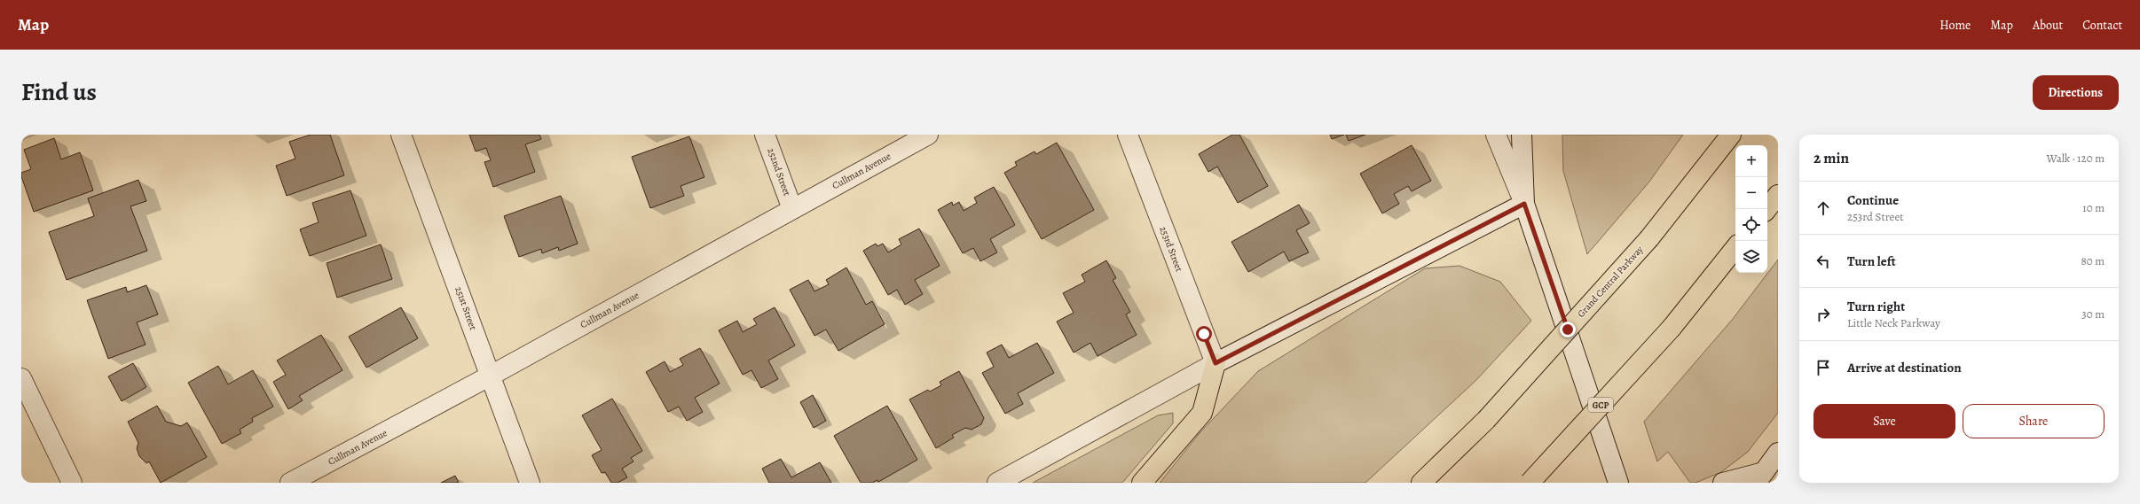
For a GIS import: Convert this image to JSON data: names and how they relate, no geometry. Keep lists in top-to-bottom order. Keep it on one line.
{"streets":{"highway":["Grand Central Parkway","GCP"],"street":["Cullman Avenue","252nd Street","253rd Street","251st Street"]},"crossings":[["Cullman Avenue","252nd Street"],["Cullman Avenue","251st Street"]],"page":{"header":"Map","nav":["Home","Map","About","Contact"],"title":"Find us","buttons":["Directions",["Save","Share"]],"heading":["2 min","Walk · 120 m"],"map_buttons":["+","−"],"list":[["Continue","253rd Street","10 m"],["Turn left","80 m"],["Turn right","Little Neck Parkway","30 m"],"Arrive at destination"]}}
